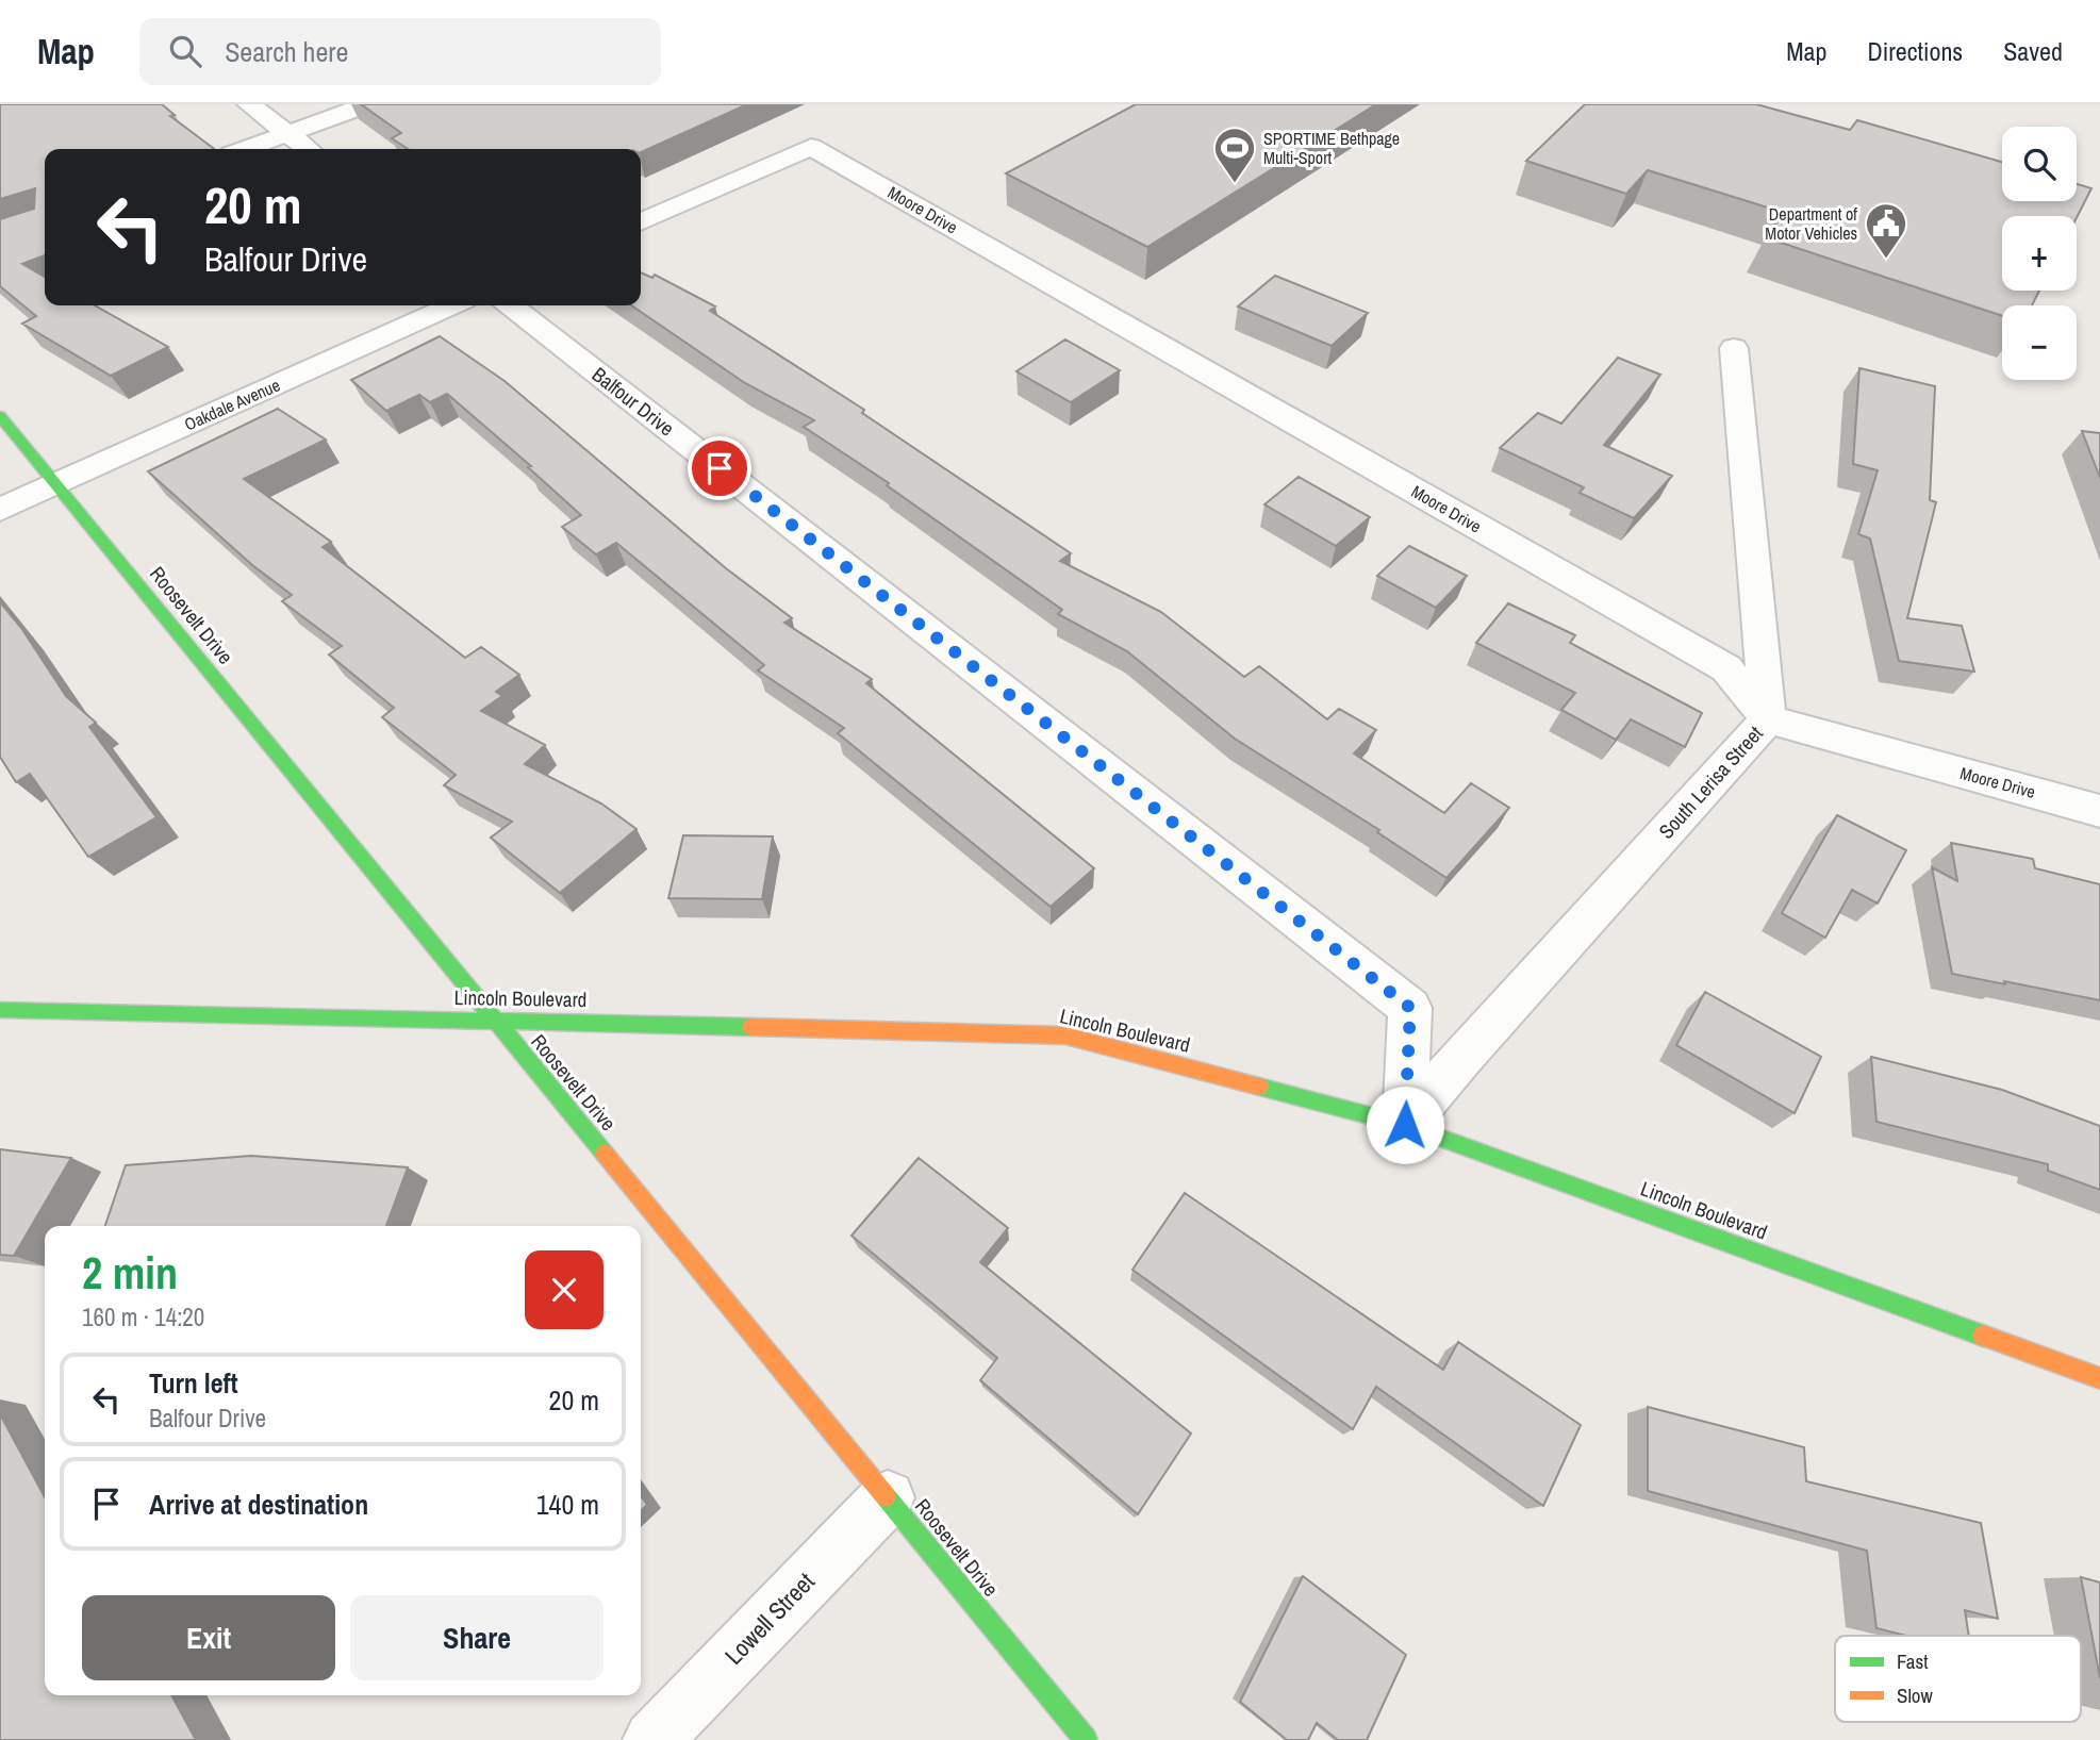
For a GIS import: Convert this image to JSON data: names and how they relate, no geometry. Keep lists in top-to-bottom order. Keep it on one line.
{"streets":{"street":["Moore Drive","Balfour Drive","Oakdale Avenue","Roosevelt Drive","South Lerisa Street","Lincoln Boulevard","Lowell Street"]},"crossings":[["Moore Drive","South Lerisa Street"],["Balfour Drive","South Lerisa Street"],["Balfour Drive","Lincoln Boulevard"],["Oakdale Avenue","Roosevelt Drive"],["Roosevelt Drive","Lincoln Boulevard"],["Roosevelt Drive","Lowell Street"],["South Lerisa Street","Lincoln Boulevard"]],"places":{"sports":["SPORTIME Bethpage Multi-Sport"],"public building":["Department of Motor Vehicles"]},"legend":["Fast","Slow"],"page":{"header":"Map","search":"Search here","nav":["Map","Directions","Saved"],"map_buttons":["+","−"],"turn":["20 m","Balfour Drive"],"heading":["2 min","160 m · 14:20"],"list":[{"name":"Turn left","note":"Balfour Drive","value":"20 m"},{"name":"Arrive at destination","value":"140 m"}],"buttons":["Exit","Share"]}}
